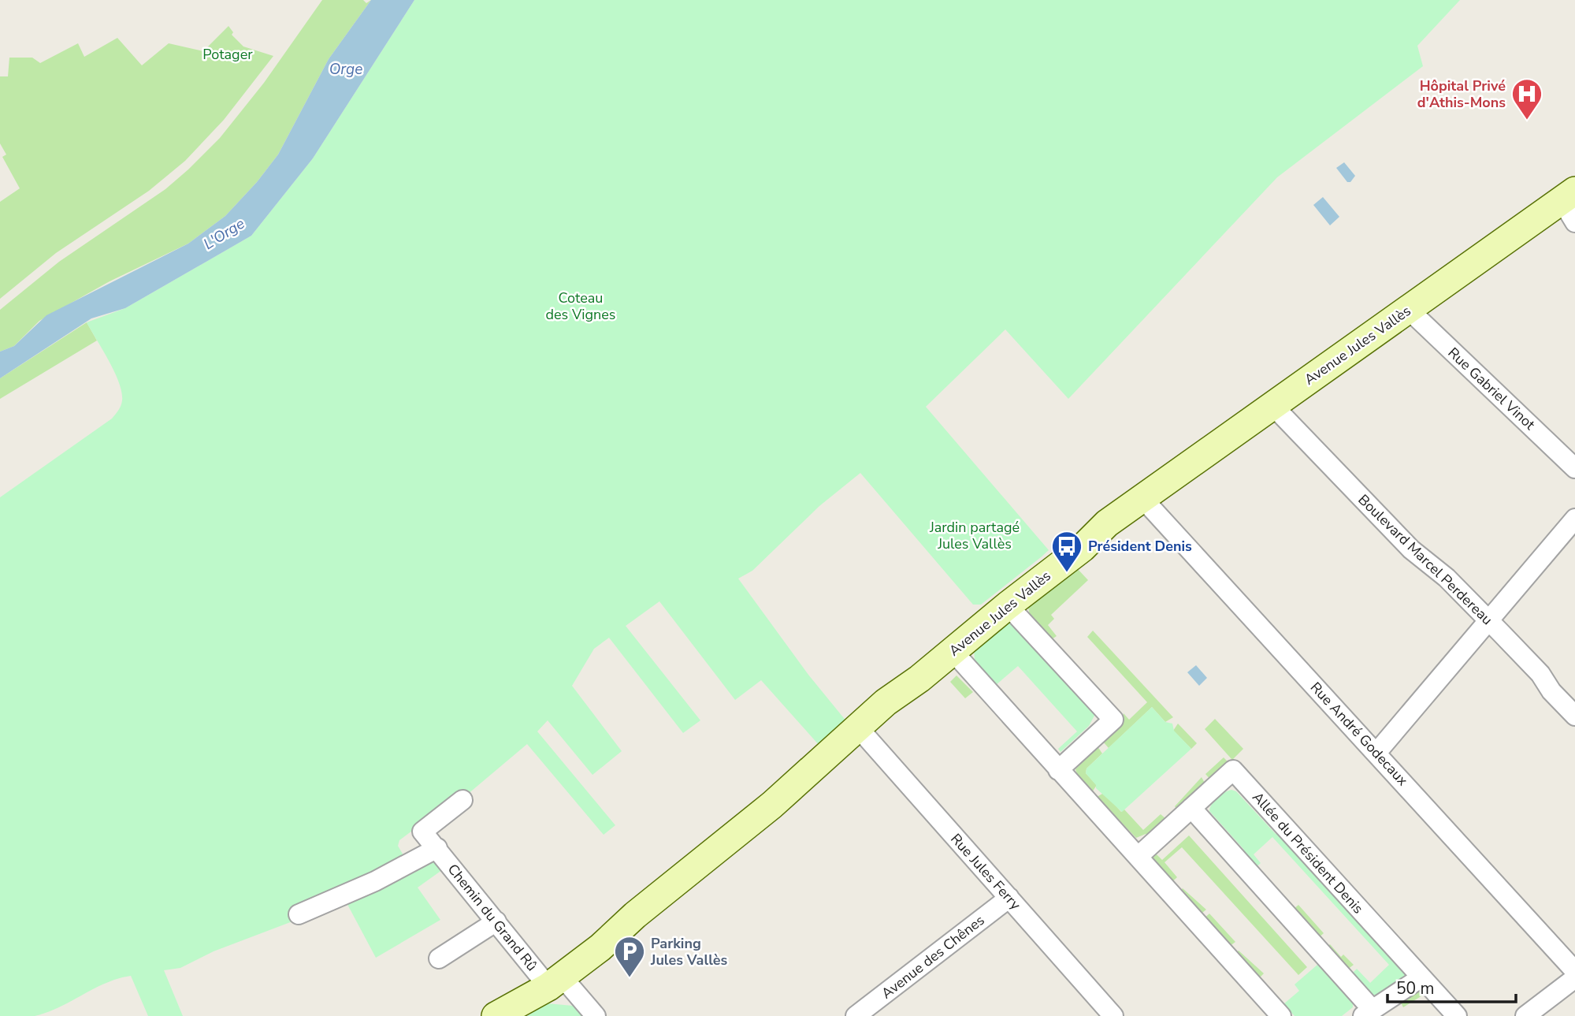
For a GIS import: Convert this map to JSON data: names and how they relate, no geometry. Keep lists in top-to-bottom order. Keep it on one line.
{"streets":{"main road":["Avenue Jules Vallès"],"street":["Rue Gabriel Vinot","Boulevard Marcel Perdereau","Rue André Godecaux","Allée du Président Denis","Rue Jules Ferry","Chemin du Grand Rû","Avenue des Chênes"]},"crossings":[["Avenue Jules Vallès","Rue Gabriel Vinot"],["Avenue Jules Vallès","Boulevard Marcel Perdereau"],["Avenue Jules Vallès","Rue André Godecaux"],["Avenue Jules Vallès","Rue Jules Ferry"],["Avenue Jules Vallès","Chemin du Grand Rû"],["Rue Jules Ferry","Avenue des Chênes"]],"water":["Orge","L'Orge"],"parks":["Potager","Coteau des Vignes","Jardin partagé Jules Vallès"],"places":{"hospital":["Hôpital Privé d'Athis-Mons"],"bus stop":["Président Denis"],"parking":["Parking Jules Vallès"]},"scale_bar":"50 m"}
